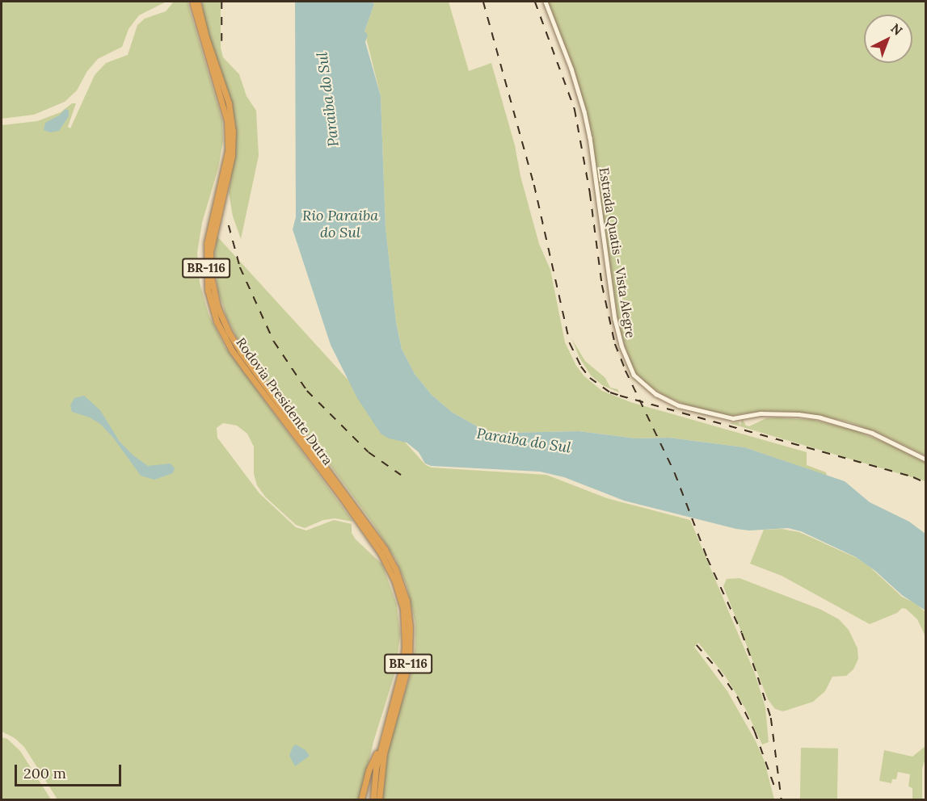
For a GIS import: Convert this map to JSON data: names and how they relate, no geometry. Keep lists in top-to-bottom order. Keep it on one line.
{"streets":{"highway":["BR-116","Rodovia Presidente Dutra"],"street":["Estrada Quatis - Vista Alegre"]},"water":["Paraiba do Sul","Rio Paraiba do Sul"],"scale_bar":"200 m","north":"top right"}
